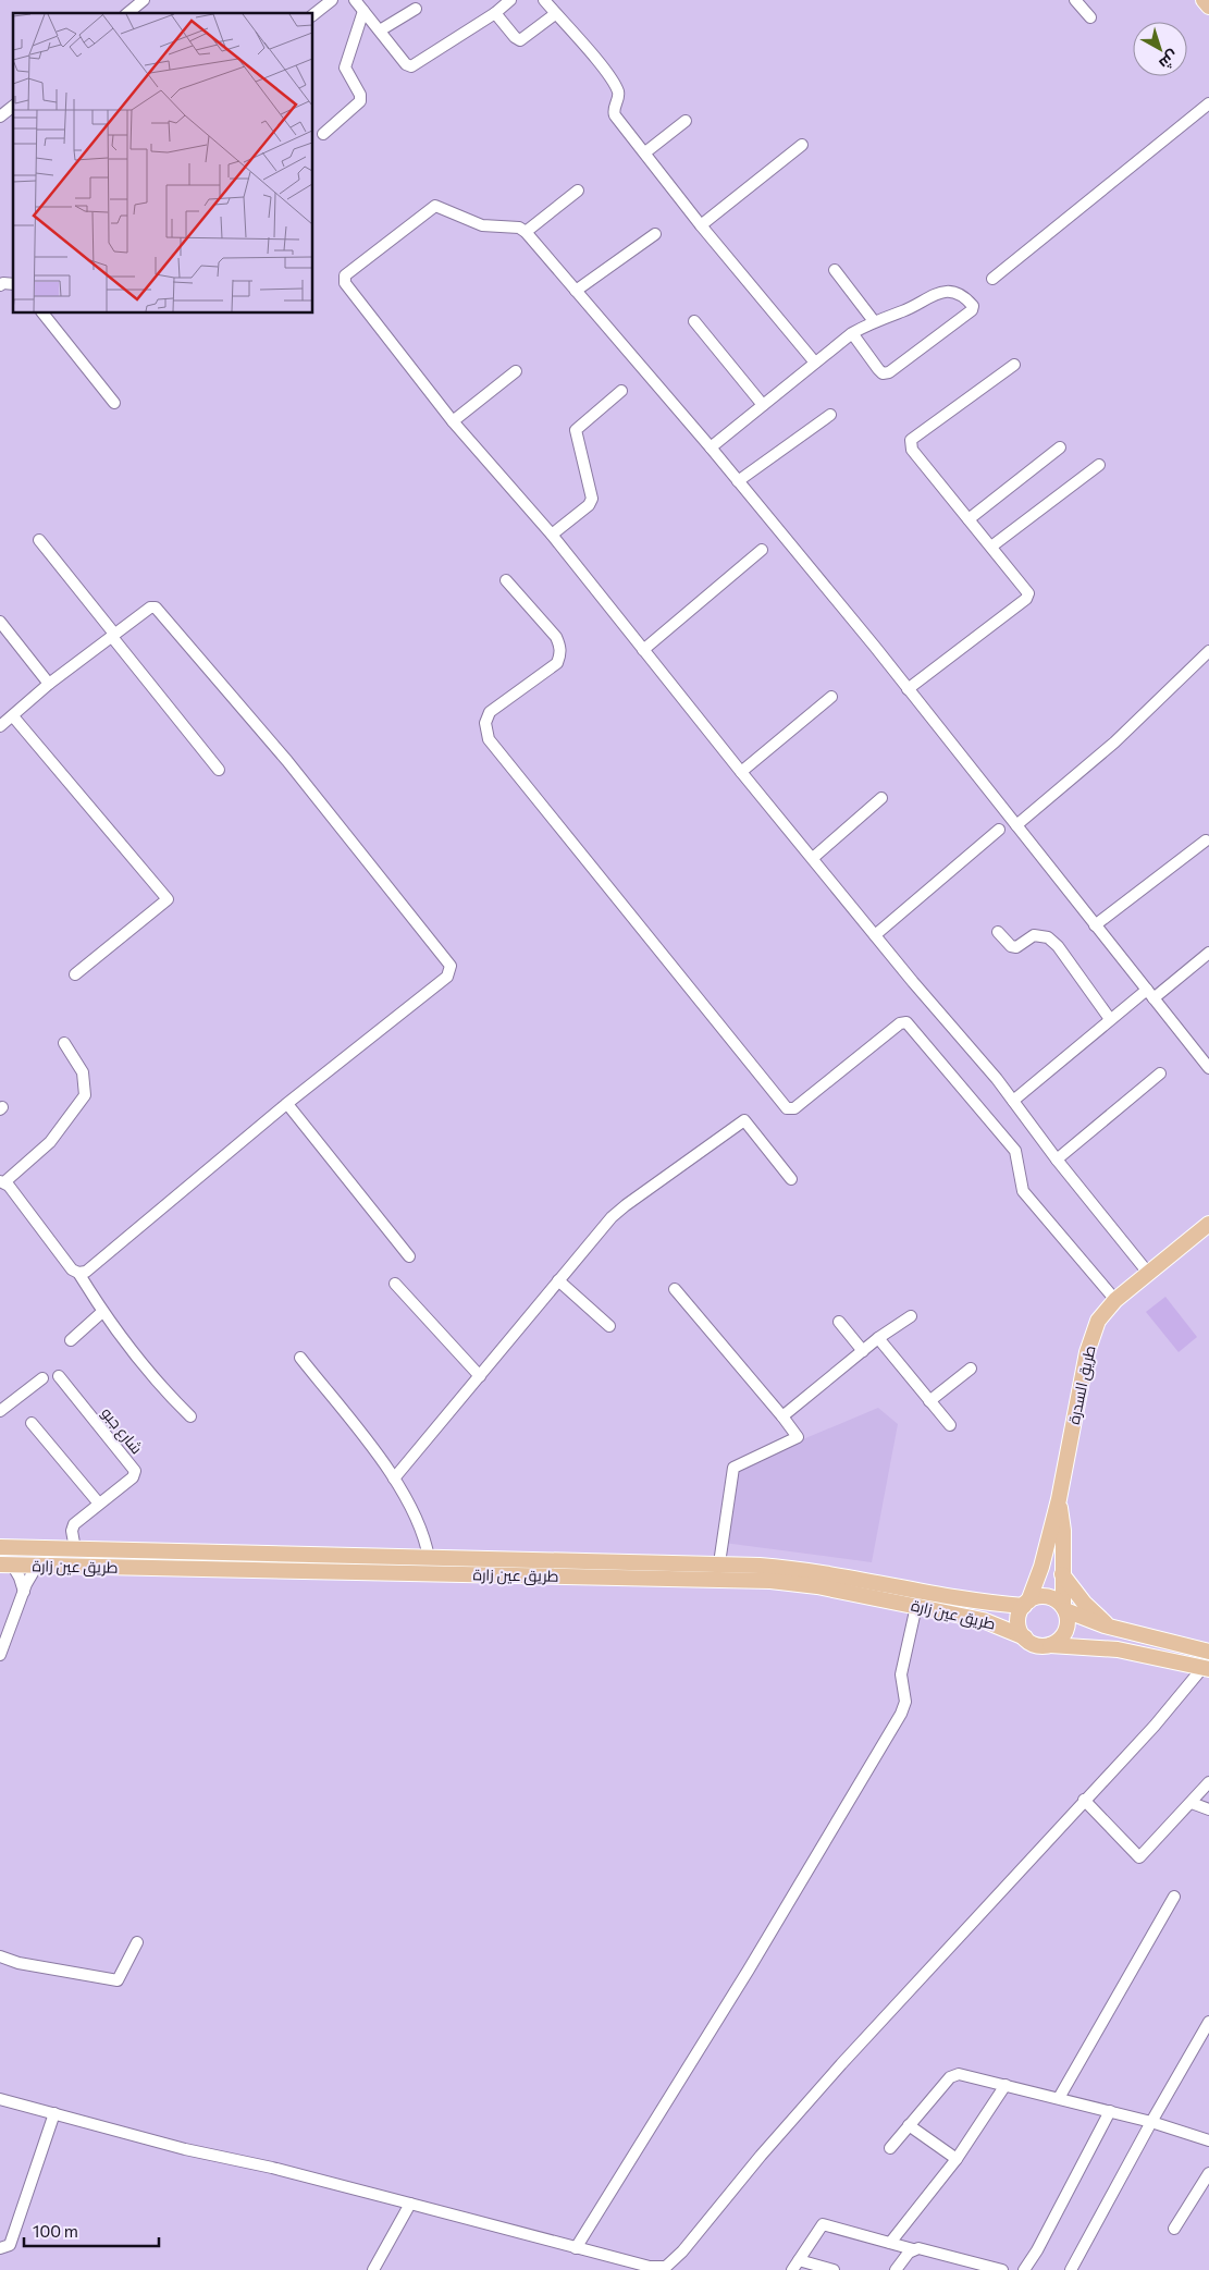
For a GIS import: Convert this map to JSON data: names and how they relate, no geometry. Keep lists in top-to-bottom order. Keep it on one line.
{"streets":{"main road":["طريق السدرة","طريق عين زارة"],"street":["شارع جبو"]},"crossings":[["طريق السدرة","طريق عين زارة"],["شارع جبو","طريق عين زارة"]],"scale_bar":"100 m","north":"bottom right"}
